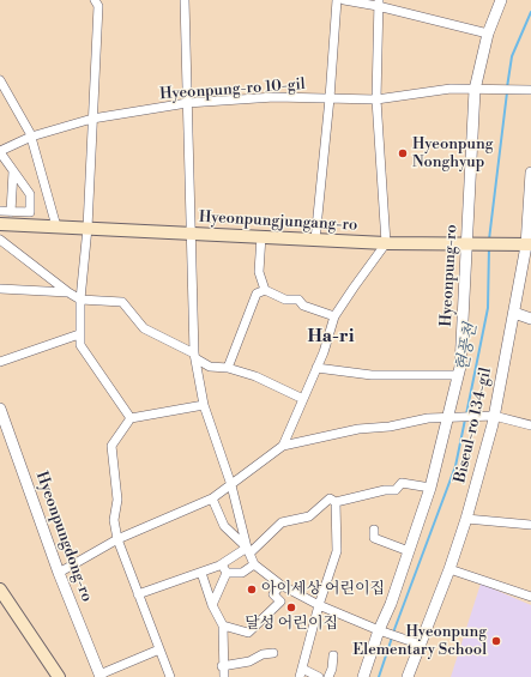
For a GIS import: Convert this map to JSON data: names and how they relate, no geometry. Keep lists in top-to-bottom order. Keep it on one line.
{"streets":{"main road":["Hyeonpungjungang-ro"],"street":["Hyeonpung-ro 10-gil","Hyeonpung-ro","Biseul-ro 134-gil","Hyeonpungdong-ro"]},"crossings":[["Hyeonpung-ro 10-gil","Hyeonpung-ro"],["Hyeonpungjungang-ro","Hyeonpung-ro"],["Hyeonpungjungang-ro","Biseul-ro 134-gil"]],"districts":["Ha-ri"],"water":["현풍천"],"places":["Hyeonpung Nonghyup","아이세상 어린이집","달성 어린이집","Hyeonpung Elementary School"]}
